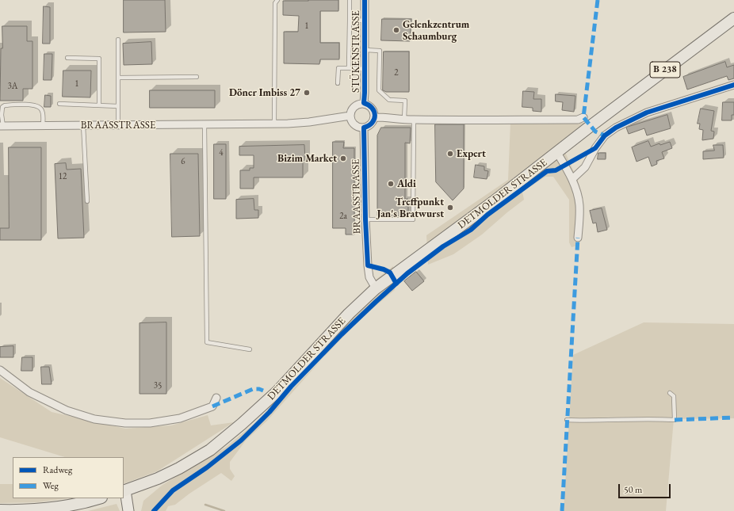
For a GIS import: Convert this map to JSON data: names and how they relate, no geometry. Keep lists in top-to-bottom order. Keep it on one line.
{"streets":{"main road":["B 238","DETMOLDER STRASSE"],"street":["STÜKENSTRASSE","BRAASSTRASSE"]},"crossings":[["STÜKENSTRASSE","BRAASSTRASSE"],["BRAASSTRASSE","DETMOLDER STRASSE"]],"places":["Gelenkzentrum Schaumburg","Döner Imbiss 27","Expert","Bizim Market","Aldi","Treffpunkt Jan's Bratwurst"],"house_numbers":["1","2","1","3A","4","6","12","2a","35"],"legend":["Radweg","Weg"],"scale_bar":"50 m"}
